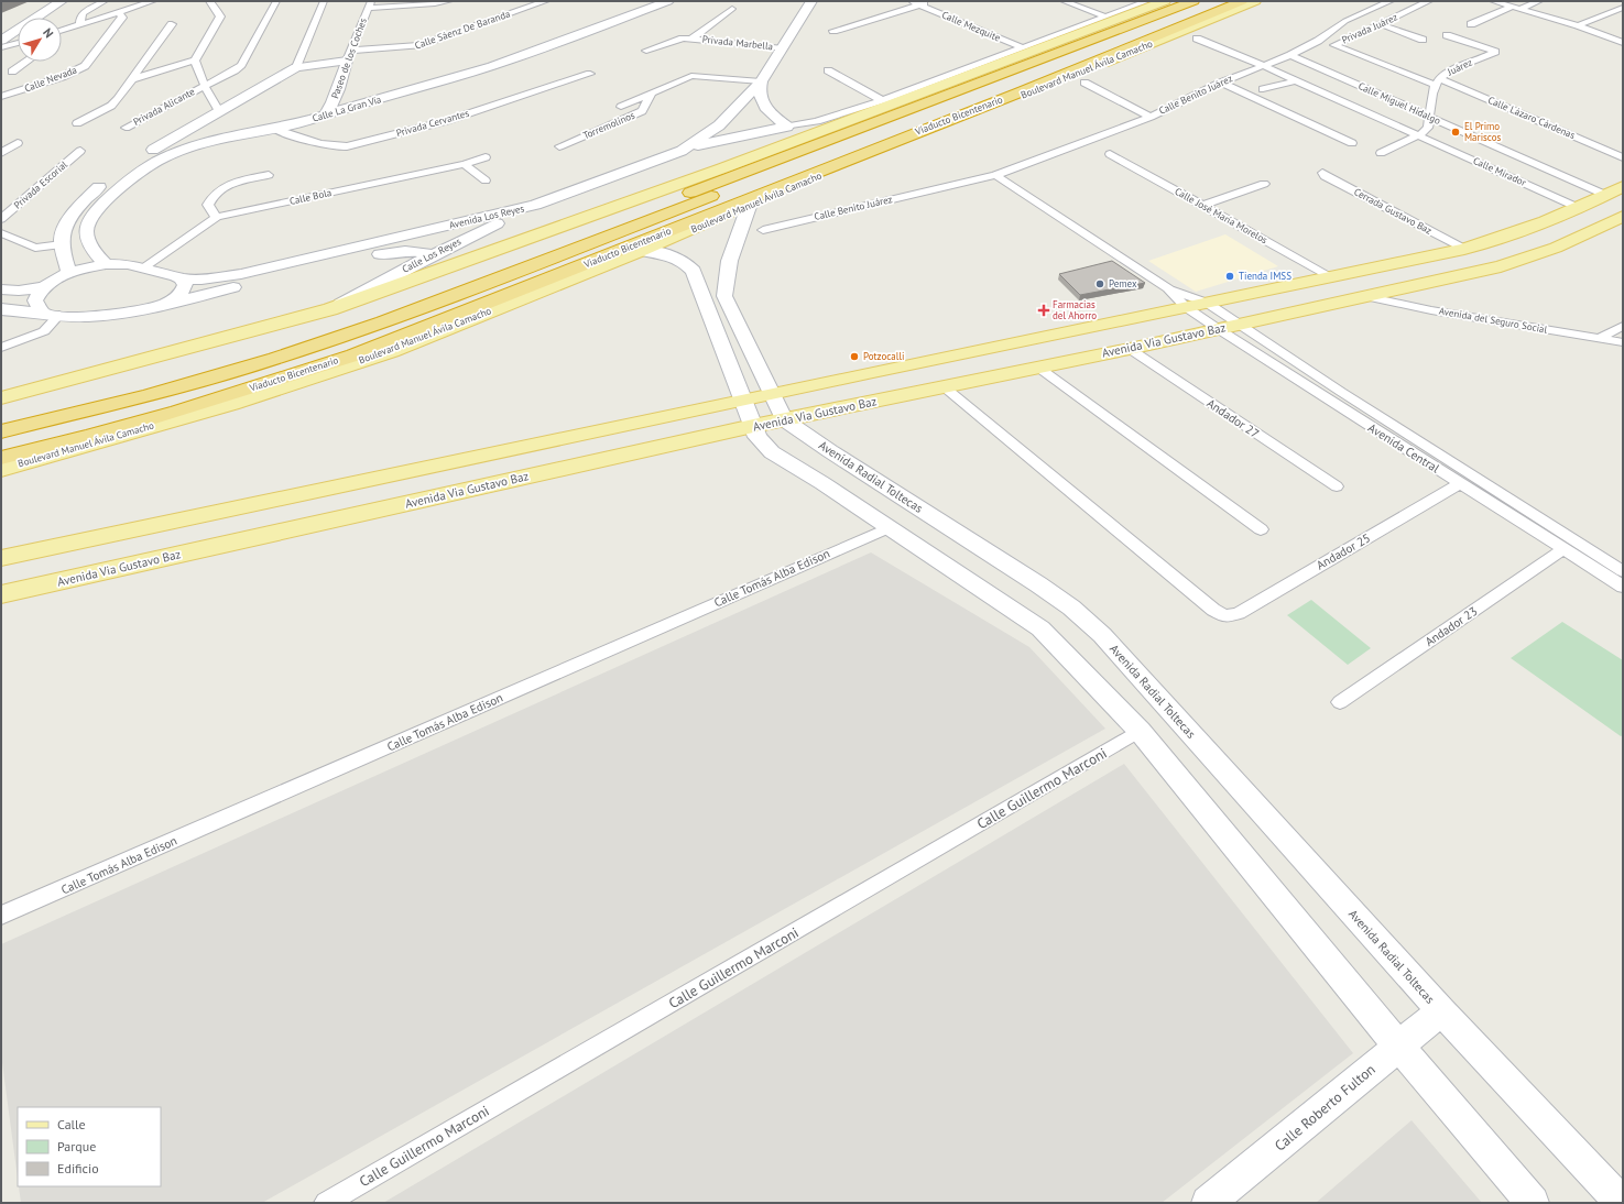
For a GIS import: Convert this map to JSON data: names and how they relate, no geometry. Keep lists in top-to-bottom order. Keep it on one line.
{"streets":{"highway":["Boulevard Manuel Ávila Camacho","Viaducto Bicentenario"],"main road":["Avenida Via Gustavo Baz"],"street":["Calle Mezquite","Privada Juárez","Calle Sáenz De Baranda","Privada Marbella","Paseo de los Coches","Juárez","Calle Nevada","Calle Benito Juárez","Calle Miguel Hidalgo","Privada Alicante","Calle La Gran Vía","Calle Lázaro Cárdenas","Privada Cervantes","Torremolinos","Calle Mirador","Privada Escorial","Calle Bola","Cerrada Gustavo Baz","Calle José María Morelos","Avenida Los Reyes","Calle Los Reyes","Avenida del Seguro Social","Andador 27","Avenida Central","Avenida Radial Toltecas","Andador 25","Calle Tomás Alba Edison","Andador 23","Calle Guillermo Marconi","Calle Roberto Fulton"]},"crossings":[["Privada Juárez","Calle Lázaro Cárdenas"],["Calle Sáenz De Baranda","Paseo de los Coches"],["Privada Marbella","Avenida Los Reyes"],["Paseo de los Coches","Calle La Gran Vía"],["Juárez","Calle Miguel Hidalgo"],["Juárez","Calle Lázaro Cárdenas"],["Boulevard Manuel Ávila Camacho","Avenida Radial Toltecas"],["Calle Benito Juárez","Calle Miguel Hidalgo"],["Calle Benito Juárez","Calle Mirador"],["Calle La Gran Vía","Privada Cervantes"],["Calle La Gran Vía","Avenida Los Reyes"],["Torremolinos","Avenida Los Reyes"],["Calle Bola","Avenida Los Reyes"],["Avenida Los Reyes","Calle Los Reyes"],["Avenida del Seguro Social","Avenida Via Gustavo Baz"],["Avenida Via Gustavo Baz","Andador 27"],["Avenida Via Gustavo Baz","Avenida Central"],["Avenida Via Gustavo Baz","Avenida Radial Toltecas"],["Avenida Via Gustavo Baz","Andador 25"],["Avenida Central","Andador 25"],["Avenida Central","Andador 23"],["Avenida Radial Toltecas","Calle Roberto Fulton"]],"places":{"other":["El Primo Mariscos","Tienda IMSS","Pemex","Potzocalli"],"health":["Farmacias del Ahorro"]},"legend":["Calle","Parque","Edificio"],"north":"top right"}
